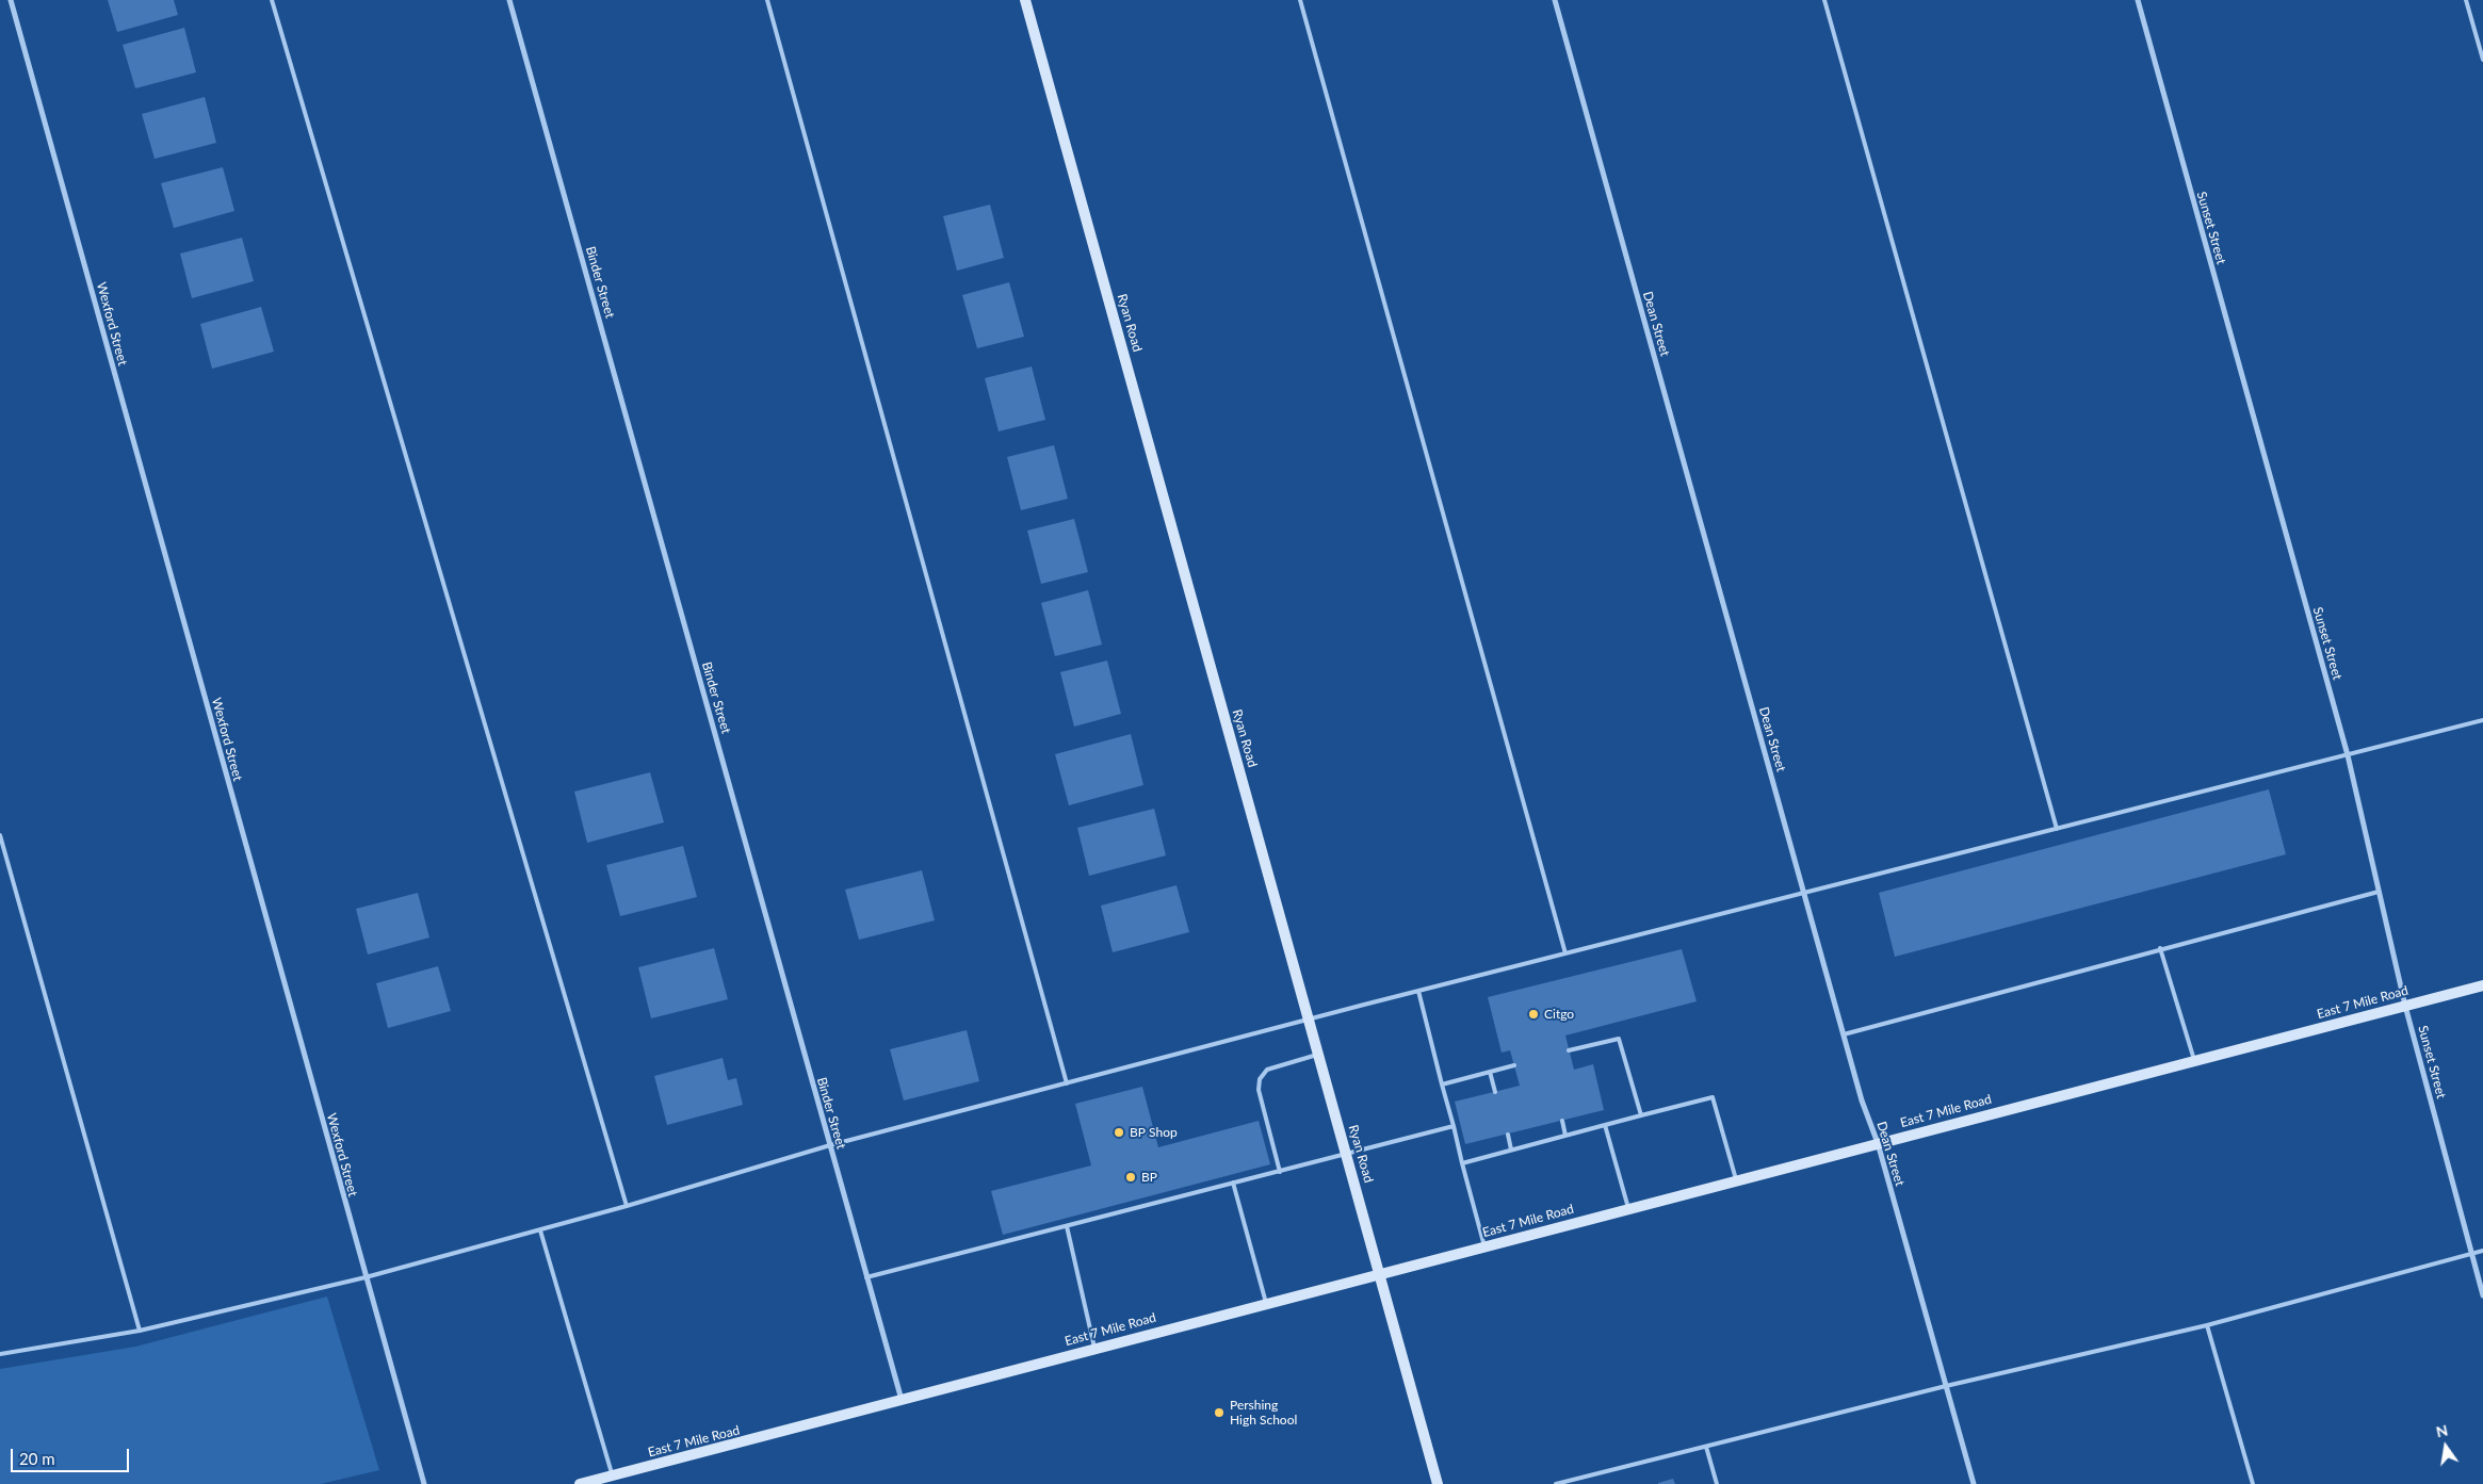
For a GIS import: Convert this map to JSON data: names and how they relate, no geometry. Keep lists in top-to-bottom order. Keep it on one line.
{"streets":{"street":["Sunset Street","Binder Street","Ryan Road","Wexford Street","Dean Street","East 7 Mile Road"]},"crossings":[["Sunset Street","East 7 Mile Road"],["Binder Street","East 7 Mile Road"],["Ryan Road","East 7 Mile Road"],["Dean Street","East 7 Mile Road"]],"places":["Citgo","BP Shop","BP","Pershing High School"],"scale_bar":"20 m","north":"top"}
